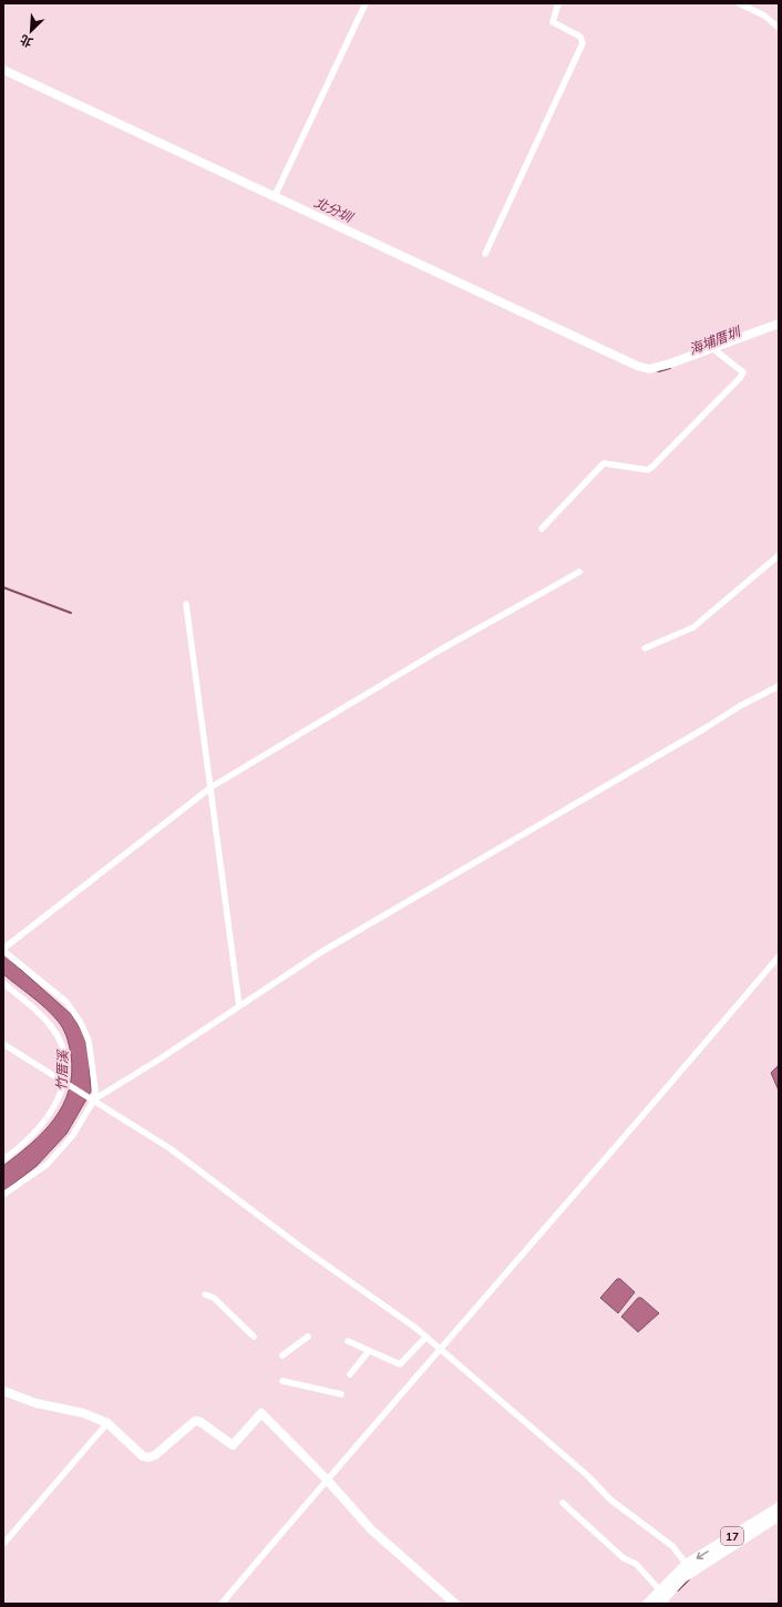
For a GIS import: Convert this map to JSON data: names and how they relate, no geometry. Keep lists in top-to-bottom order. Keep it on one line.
{"streets":{"main road":["17"]},"water":["北分圳","海埔厝圳","竹厝溪"],"north":"bottom left"}
